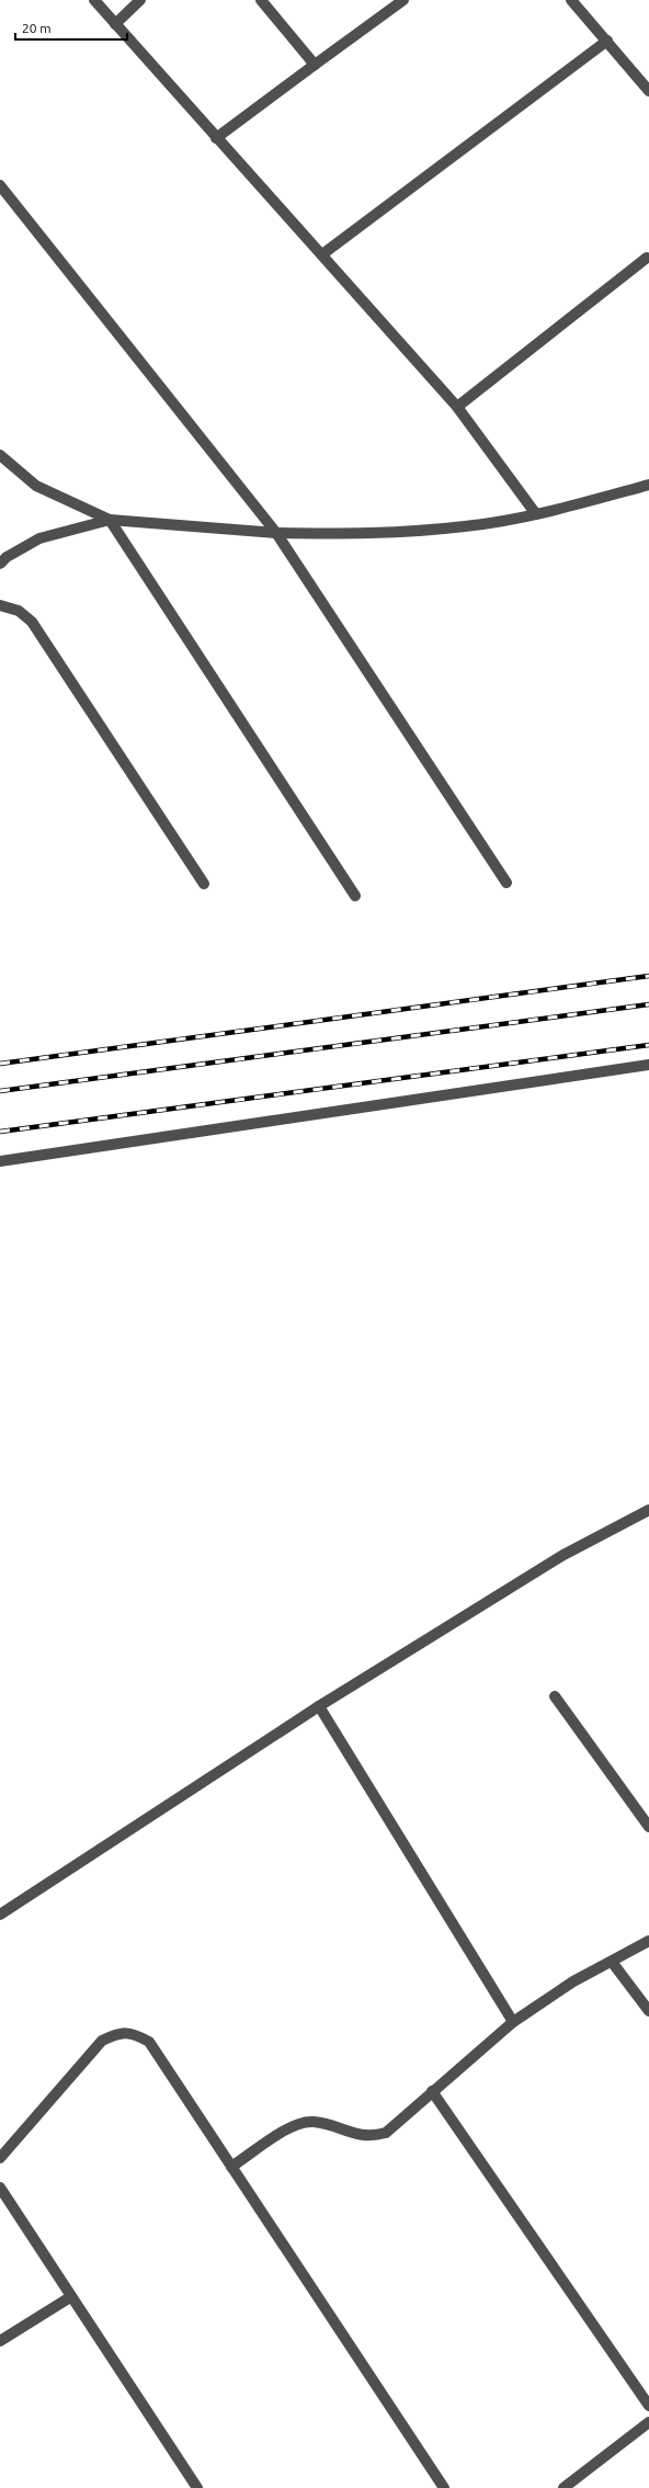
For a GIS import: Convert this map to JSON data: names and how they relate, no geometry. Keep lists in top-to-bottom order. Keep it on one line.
{"scale_bar":"20 m"}
